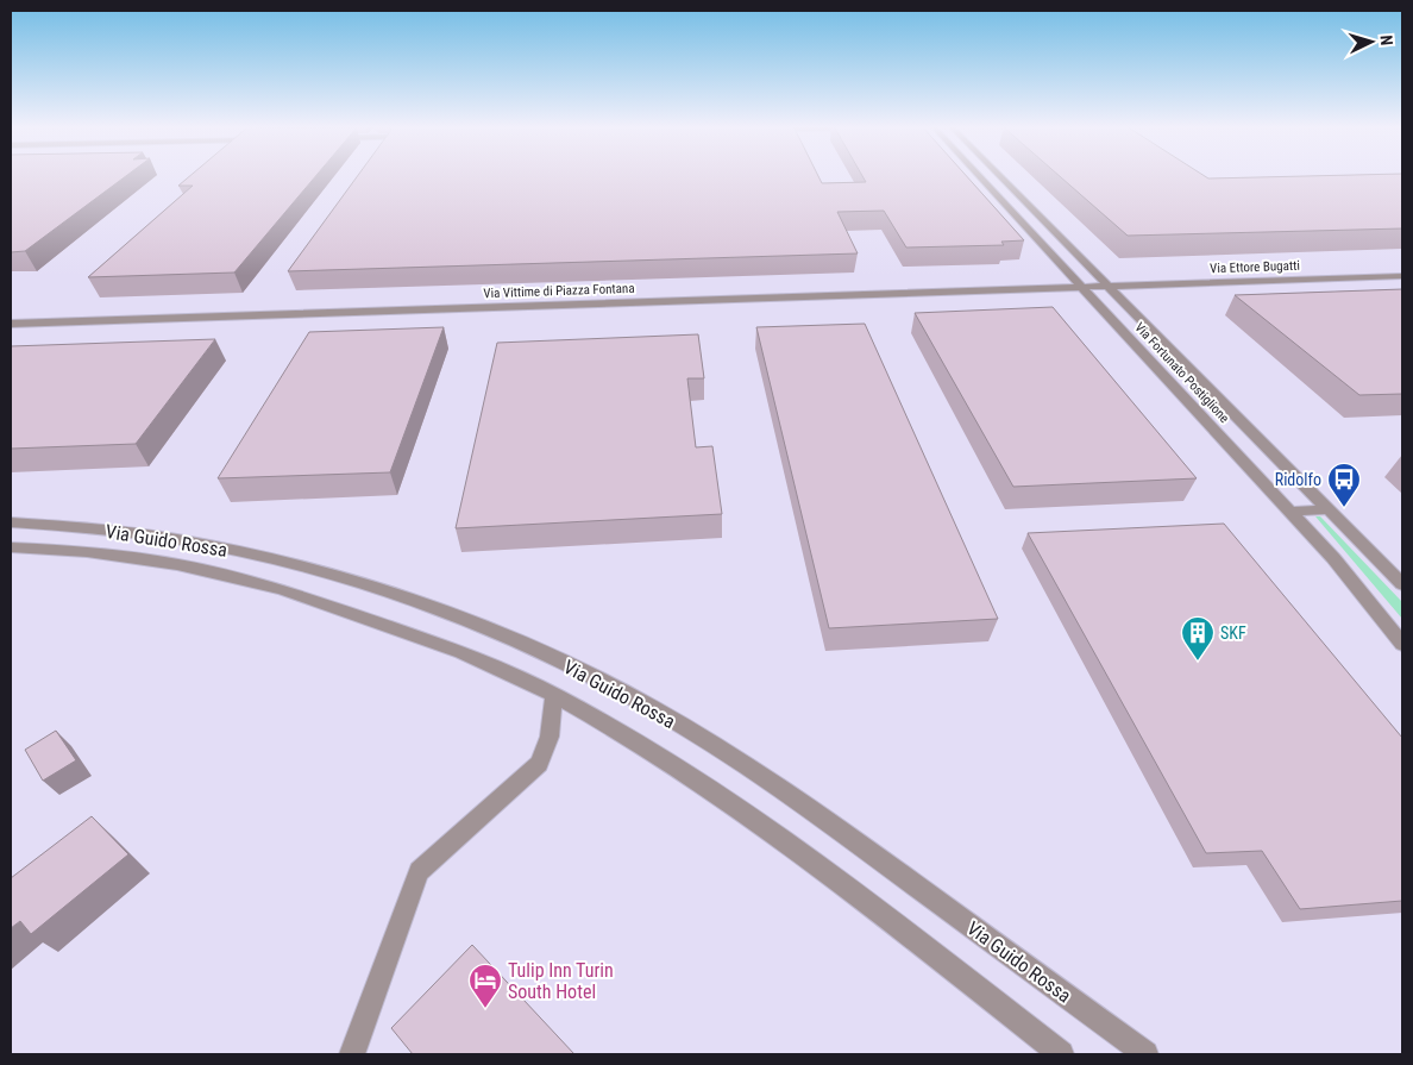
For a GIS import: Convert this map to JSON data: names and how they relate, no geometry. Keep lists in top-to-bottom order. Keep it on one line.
{"streets":{"street":["Via Ettore Bugatti","Via Vittime di Piazza Fontana","Via Fortunato Postiglione","Via Guido Rossa"]},"crossings":[["Via Ettore Bugatti","Via Vittime di Piazza Fontana"],["Via Ettore Bugatti","Via Fortunato Postiglione"],["Via Vittime di Piazza Fontana","Via Fortunato Postiglione"]],"places":{"bus stop":["Ridolfo"],"building":["SKF"],"hotel":["Tulip Inn Turin South Hotel"]},"north":"right"}
